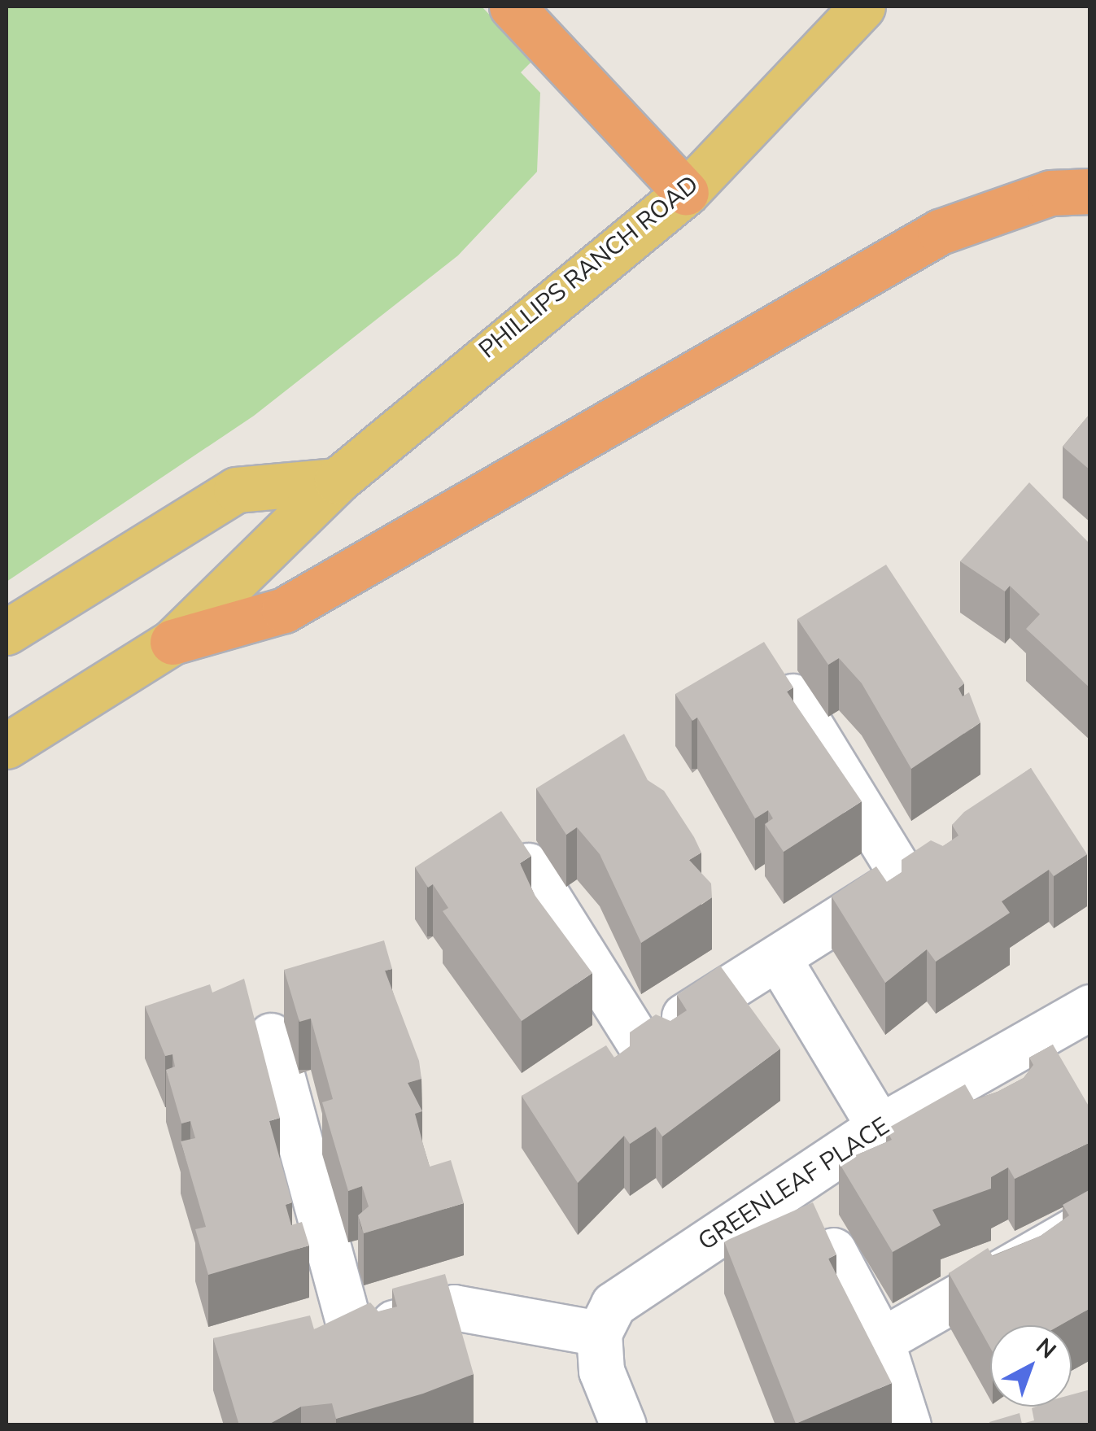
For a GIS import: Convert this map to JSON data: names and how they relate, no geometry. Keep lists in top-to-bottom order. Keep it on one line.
{"streets":{"main road":["PHILLIPS RANCH ROAD"],"street":["GREENLEAF PLACE"]},"north":"top right"}
